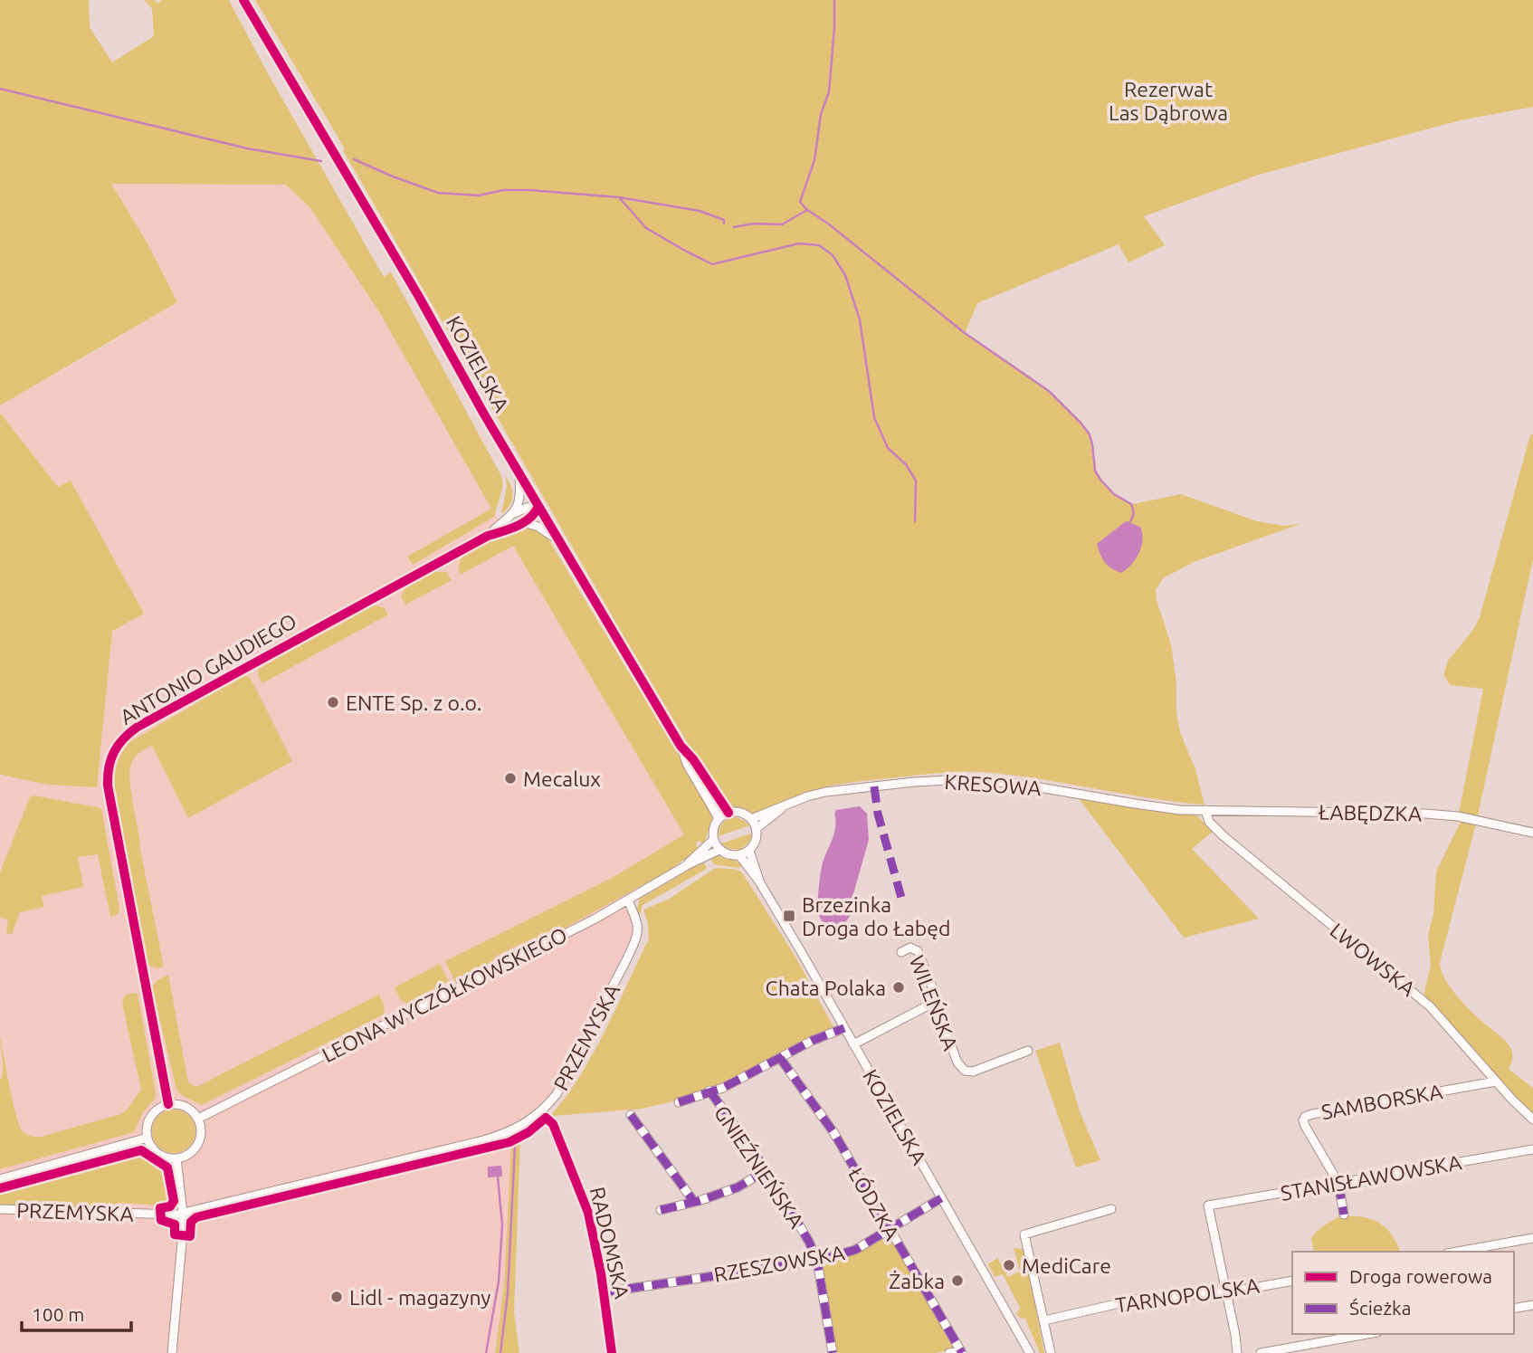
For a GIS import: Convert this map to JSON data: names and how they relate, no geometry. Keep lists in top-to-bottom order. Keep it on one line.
{"streets":{"street":["KOZIELSKA","ANTONIO GAUDIEGO","KRESOWA","ŁABĘDZKA","LWOWSKA","LEONA WYCZÓŁKOWSKIEGO","WILEŃSKA","PRZEMYSKA","SAMBORSKA","GNIEŹNIEŃSKA","STANISŁAWOWSKA","ŁÓDZKA","RADOMSKA","RZESZOWSKA","TARNOPOLSKA"]},"crossings":[["KOZIELSKA","ANTONIO GAUDIEGO"],["KOZIELSKA","KRESOWA"],["KOZIELSKA","LEONA WYCZÓŁKOWSKIEGO"],["KOZIELSKA","RZESZOWSKA"],["ANTONIO GAUDIEGO","LEONA WYCZÓŁKOWSKIEGO"],["KRESOWA","ŁABĘDZKA"],["KRESOWA","LWOWSKA"],["KRESOWA","LEONA WYCZÓŁKOWSKIEGO"],["ŁABĘDZKA","LWOWSKA"],["LWOWSKA","SAMBORSKA"],["LEONA WYCZÓŁKOWSKIEGO","PRZEMYSKA"],["PRZEMYSKA","RADOMSKA"],["SAMBORSKA","STANISŁAWOWSKA"],["GNIEŹNIEŃSKA","RZESZOWSKA"],["STANISŁAWOWSKA","TARNOPOLSKA"],["ŁÓDZKA","RZESZOWSKA"],["RADOMSKA","RZESZOWSKA"]],"parks":["Rezerwat Las Dąbrowa"],"places":{"other":["ENTE Sp. z o.o.","Mecalux","Chata Polaka","MediCare","Żabka","Lidl - magazyny"],"transit":["Brzezinka Droga do Łabęd"]},"legend":["Droga rowerowa","Ścieżka"],"scale_bar":"100 m"}
